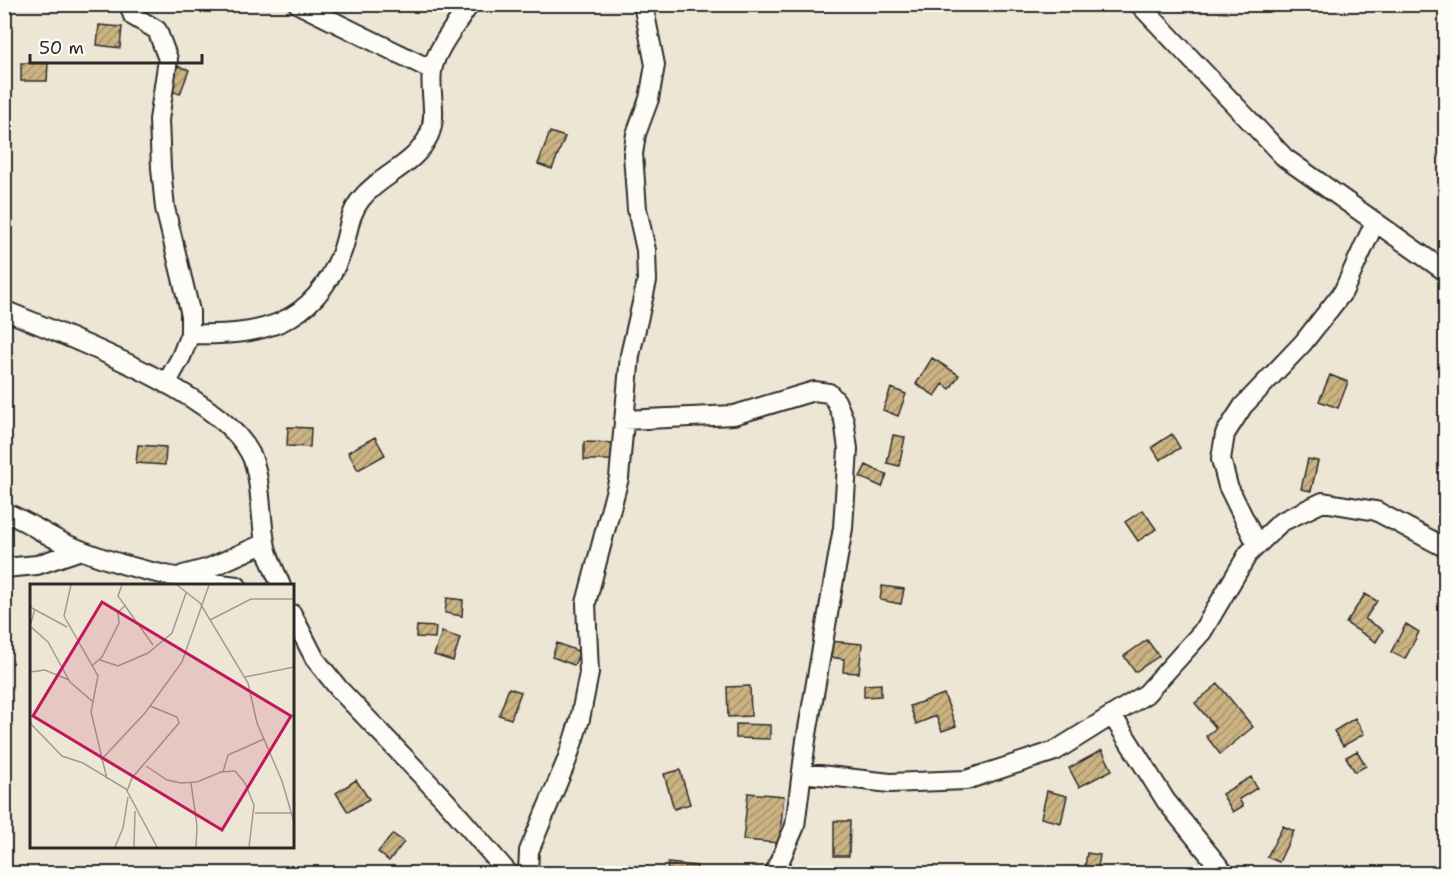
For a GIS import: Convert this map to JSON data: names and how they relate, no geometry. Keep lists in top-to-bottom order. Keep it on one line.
{"scale_bar":"50 m"}
